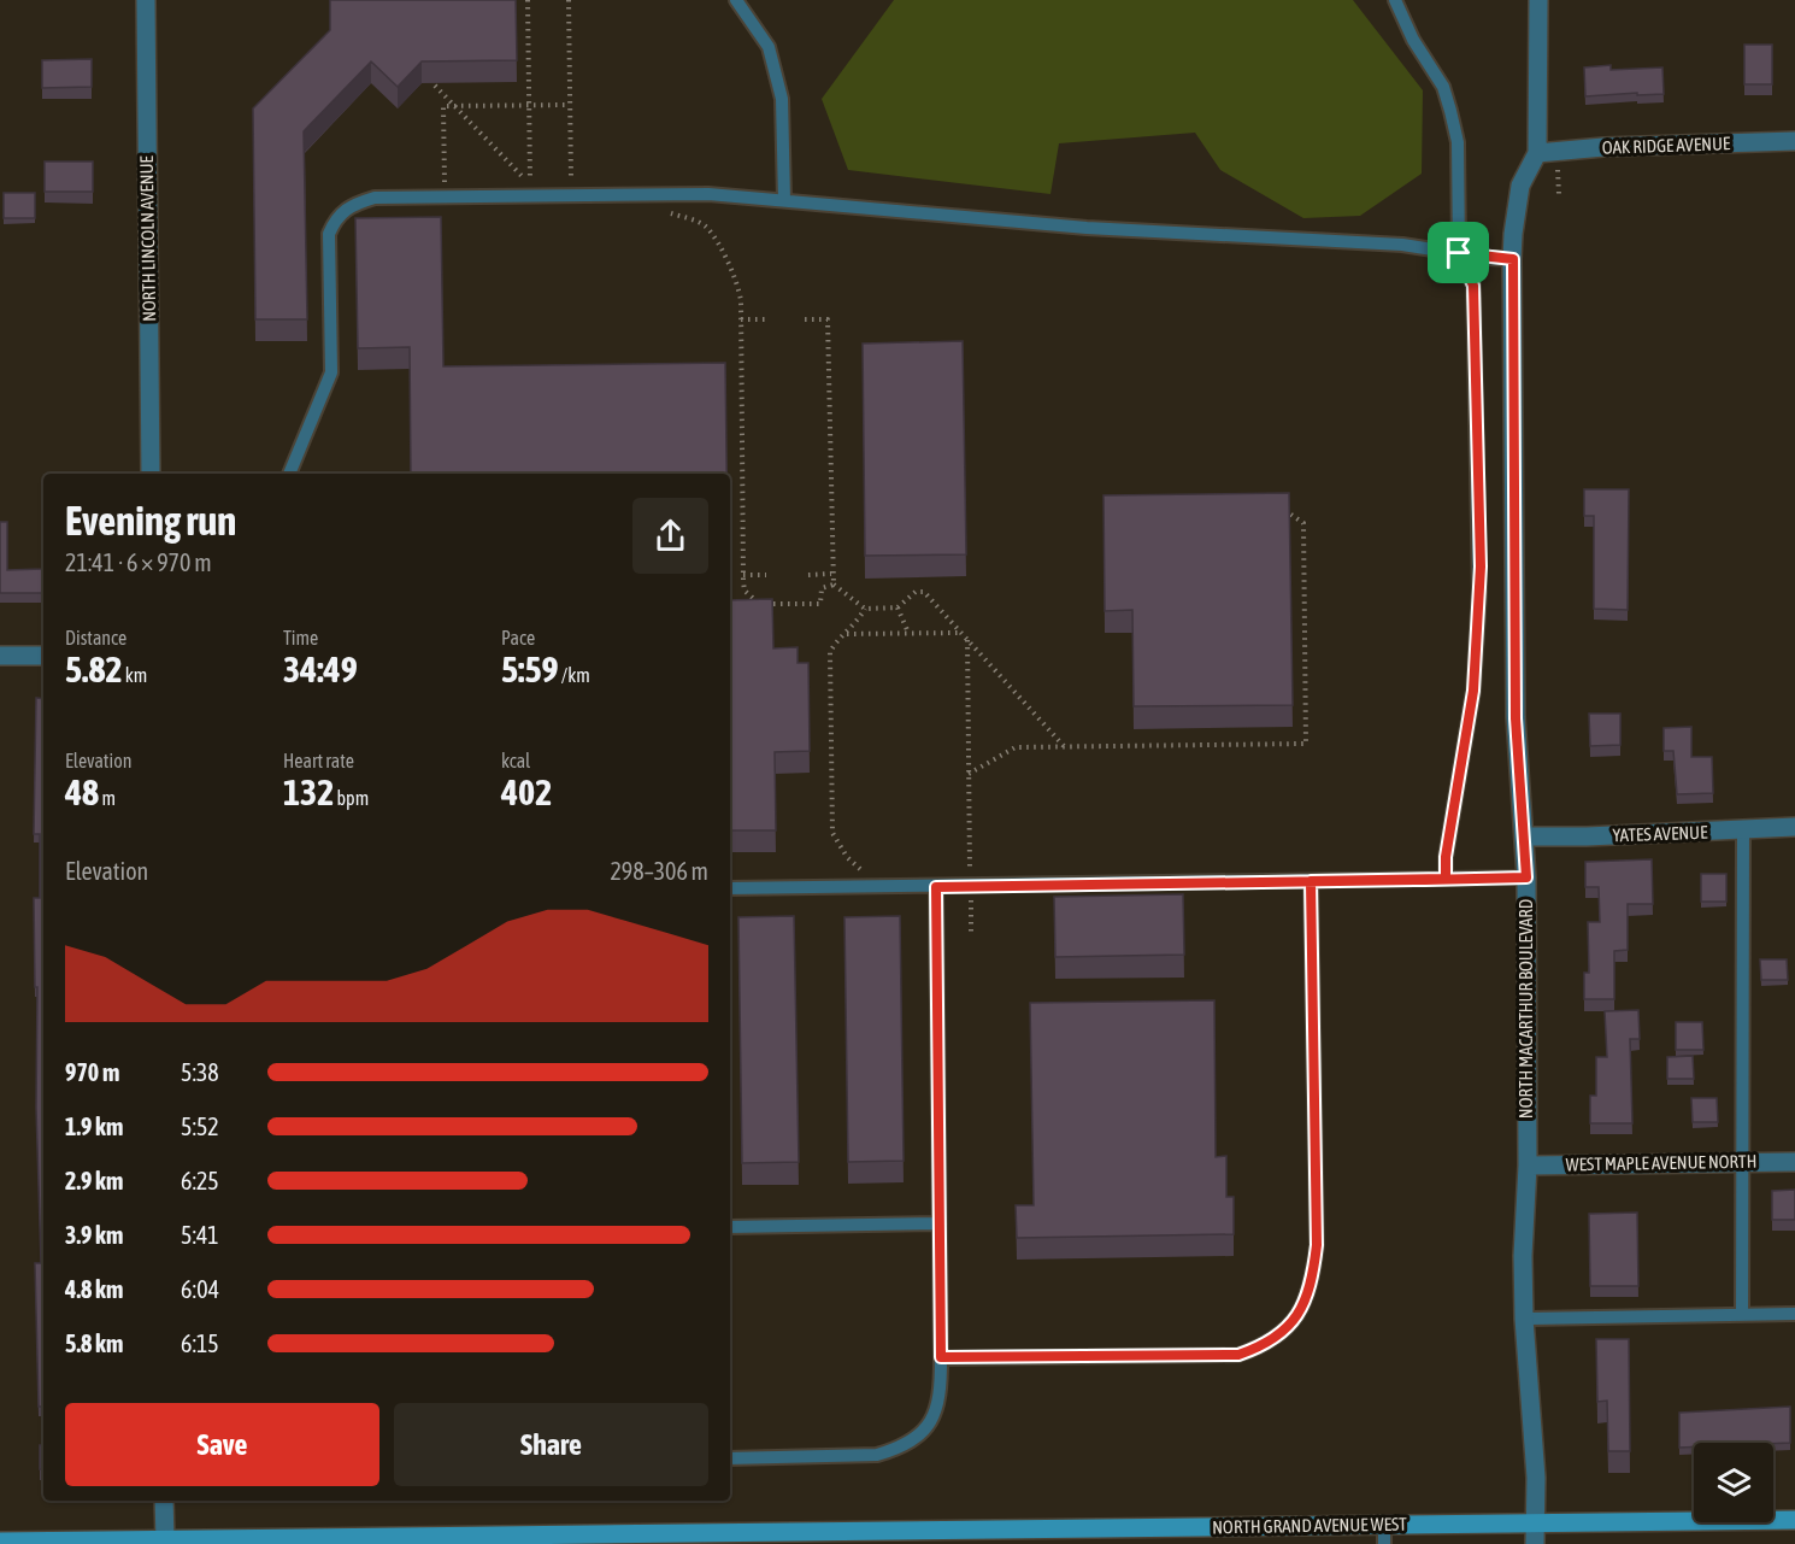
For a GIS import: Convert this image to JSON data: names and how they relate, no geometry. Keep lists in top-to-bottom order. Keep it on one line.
{"streets":{"main road":["NORTH GRAND AVENUE WEST"],"street":["OAK RIDGE AVENUE","NORTH LINCOLN AVENUE","YATES AVENUE","NORTH MACARTHUR BOULEVARD","WEST MAPLE AVENUE NORTH"]},"crossings":[["OAK RIDGE AVENUE","NORTH MACARTHUR BOULEVARD"],["YATES AVENUE","NORTH MACARTHUR BOULEVARD"],["NORTH MACARTHUR BOULEVARD","WEST MAPLE AVENUE NORTH"],["NORTH MACARTHUR BOULEVARD","NORTH GRAND AVENUE WEST"]],"page":{"heading":["Evening run","21:41 · 6 × 970 m"],"stats":[["Distance","5.82 km"],["Time","34:49"],["Pace","5:59 /km"],["Elevation","48 m"],["Heart rate","132 bpm"],["kcal","402"]],"chart":["Elevation","298–306 m"],"list":[{"name":"970 m","note":"5:38"},{"name":"1.9 km","note":"5:52"},{"name":"2.9 km","note":"6:25"},{"name":"3.9 km","note":"5:41"},{"name":"4.8 km","note":"6:04"},{"name":"5.8 km","note":"6:15"}],"buttons":["Save","Share"]}}
